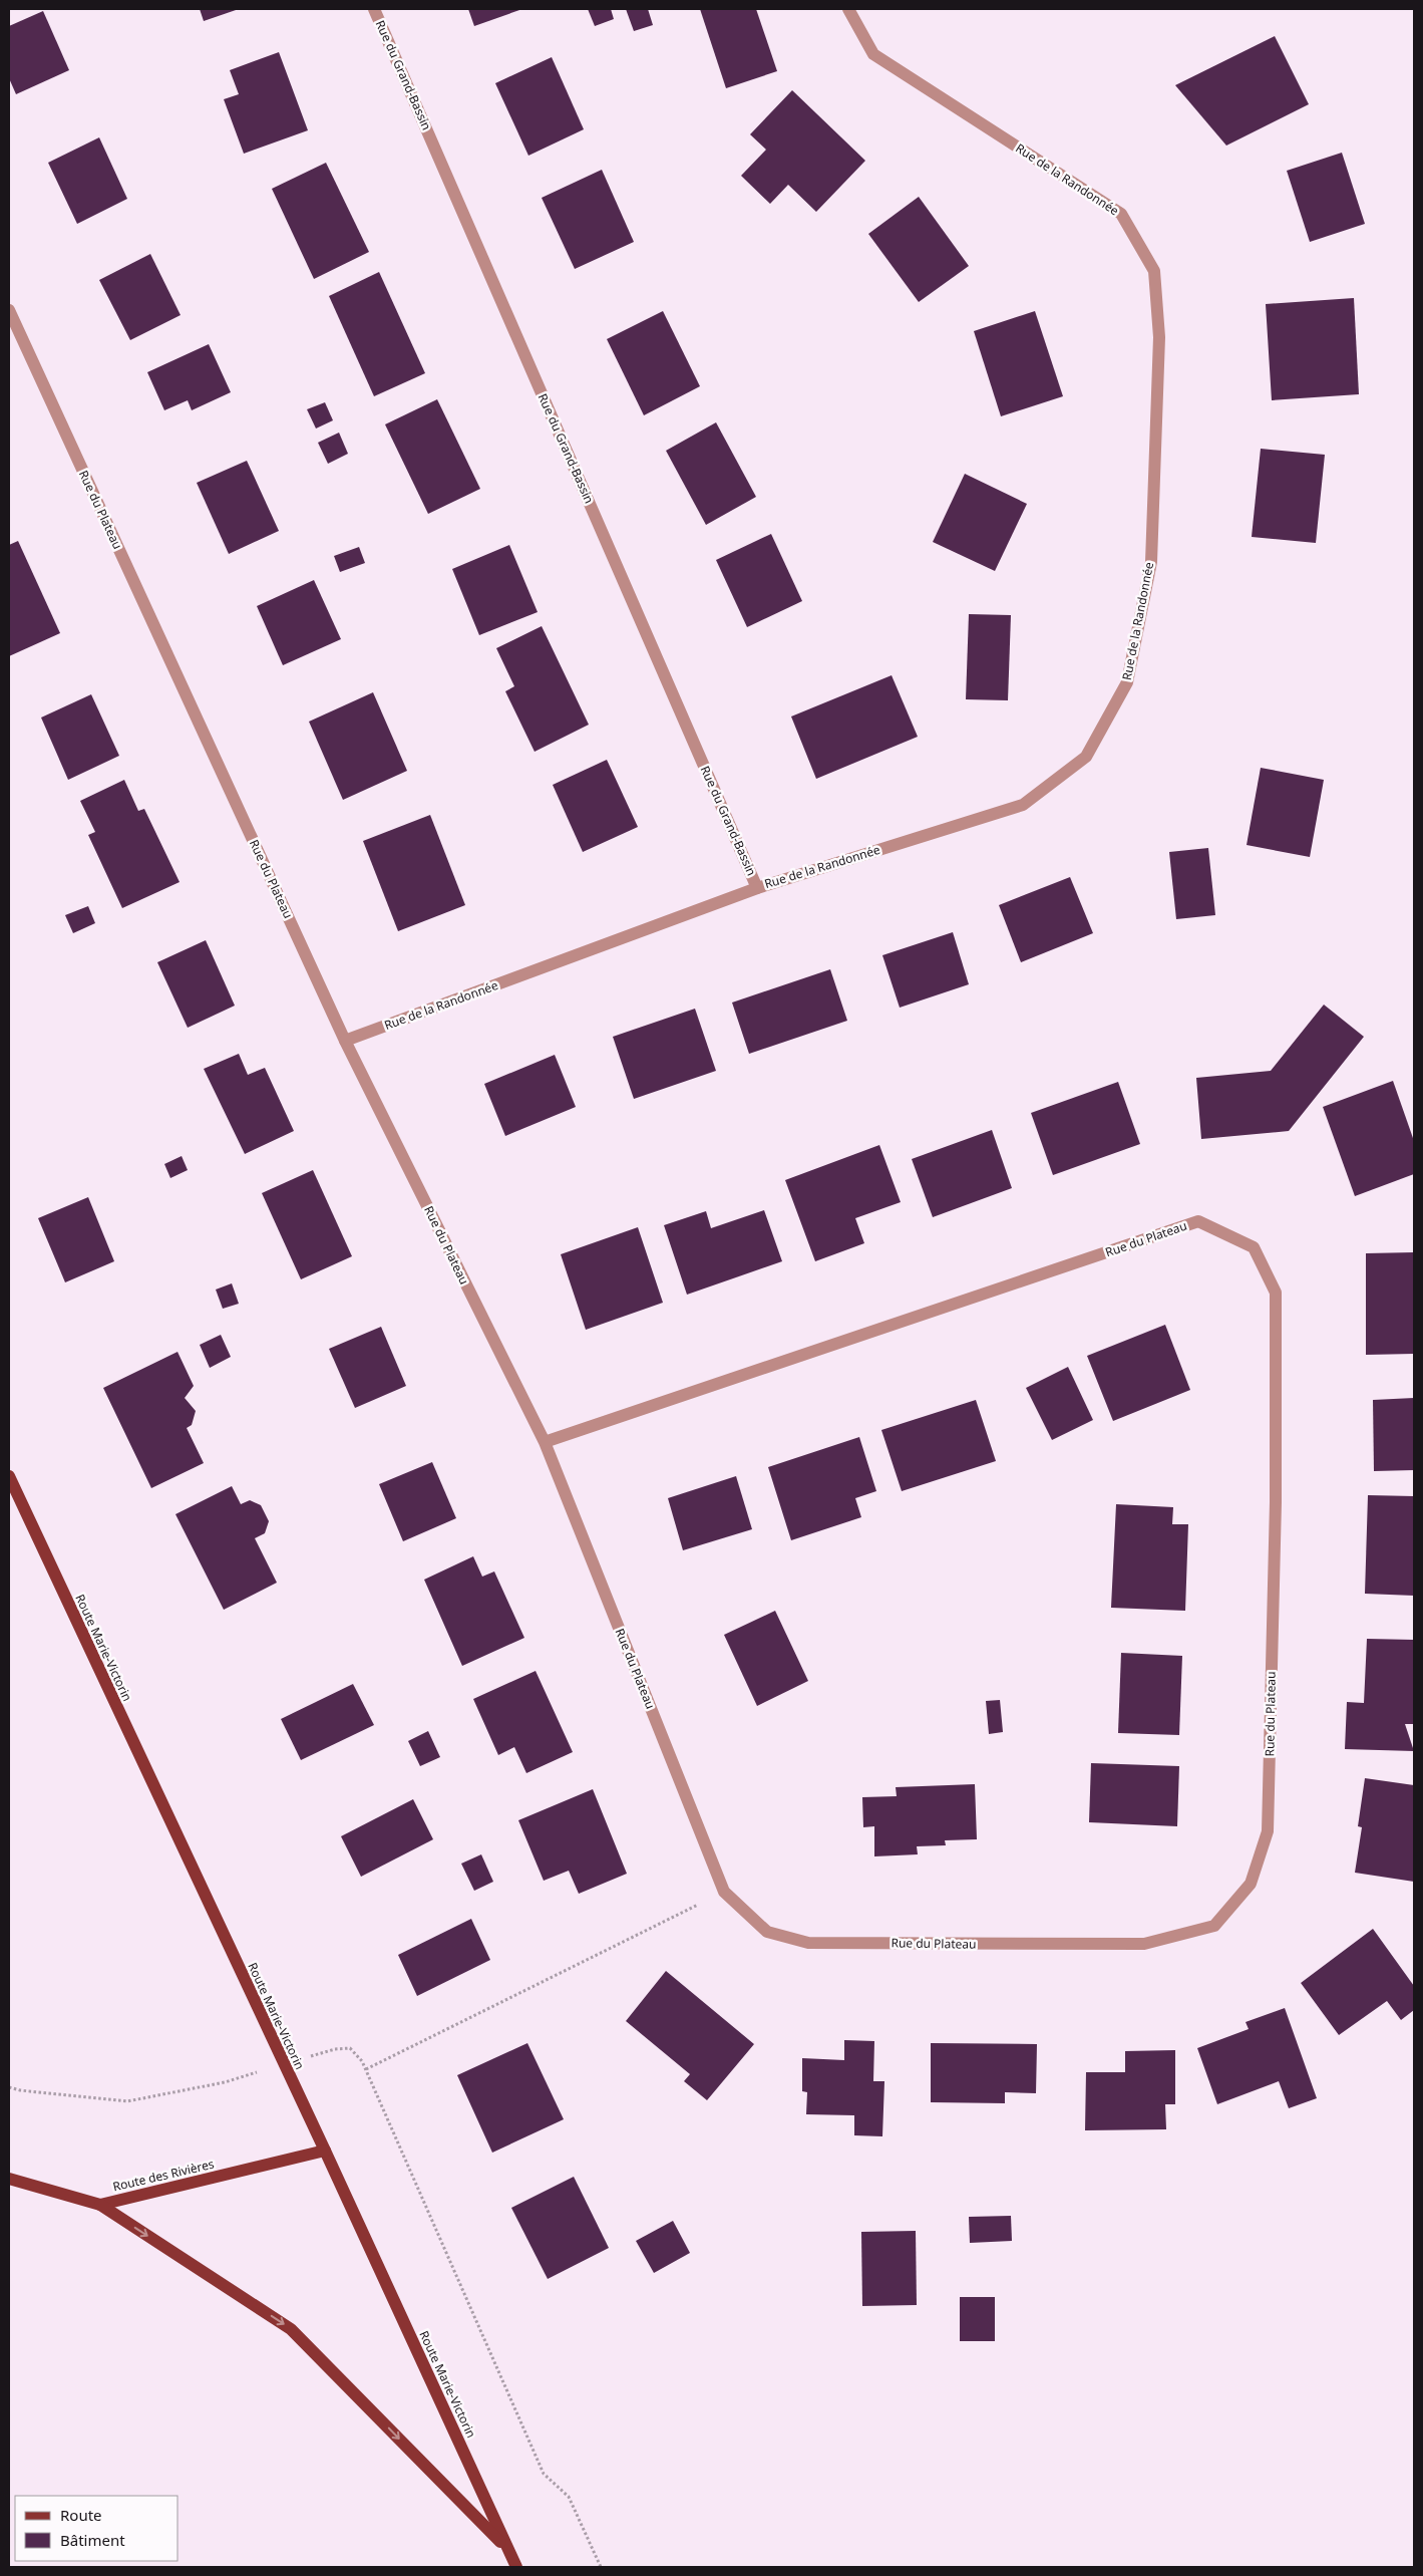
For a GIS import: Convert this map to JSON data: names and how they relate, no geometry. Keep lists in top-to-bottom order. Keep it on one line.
{"streets":{"main road":["Route Marie-Victorin","Route des Rivières"],"street":["Rue du Grand-Bassin","Rue de la Randonnée","Rue du Plateau"]},"crossings":[["Rue du Grand-Bassin","Rue de la Randonnée"],["Rue de la Randonnée","Rue du Plateau"],["Route Marie-Victorin","Route des Rivières"]],"legend":["Route","Bâtiment"]}
